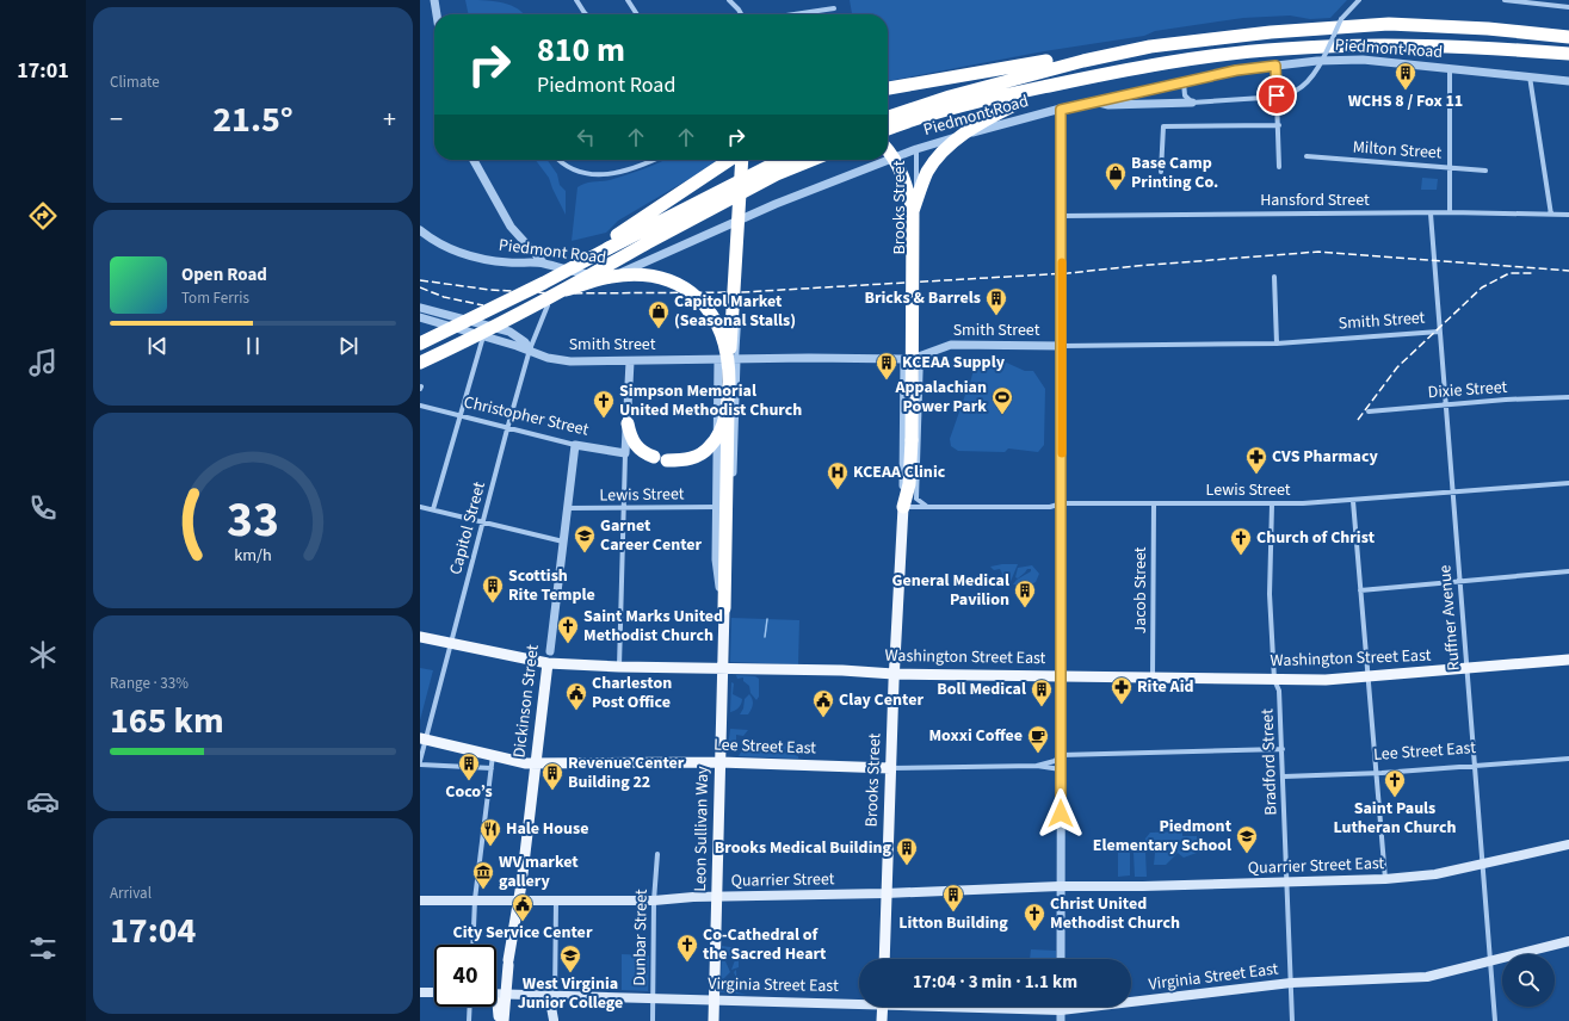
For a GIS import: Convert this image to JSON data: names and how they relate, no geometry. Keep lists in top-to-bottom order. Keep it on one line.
{"streets":{"main road":["Brooks Street","Washington Street East","Dickinson Street","Lee Street East","Leon Sullivan Way","Quarrier Street East","Quarrier Street","Virginia Street East"],"street":["Piedmont Road","Milton Street","Hansford Street","Smith Street","Dixie Street","Christopher Street","Lewis Street","Capitol Street","Jacob Street","Ruffner Avenue","Bradford Street","Dunbar Street"]},"crossings":[["Piedmont Road","Brooks Street"],["Hansford Street","Ruffner Avenue"],["Brooks Street","Lewis Street"],["Brooks Street","Washington Street East"],["Brooks Street","Lee Street East"],["Brooks Street","Quarrier Street"],["Smith Street","Capitol Street"],["Smith Street","Ruffner Avenue"],["Smith Street","Leon Sullivan Way"],["Dixie Street","Ruffner Avenue"],["Christopher Street","Capitol Street"],["Christopher Street","Dickinson Street"],["Lewis Street","Jacob Street"],["Lewis Street","Ruffner Avenue"],["Lewis Street","Dickinson Street"],["Lewis Street","Bradford Street"],["Lewis Street","Leon Sullivan Way"],["Capitol Street","Washington Street East"],["Capitol Street","Lee Street East"],["Jacob Street","Washington Street East"],["Ruffner Avenue","Washington Street East"],["Ruffner Avenue","Lee Street East"],["Ruffner Avenue","Quarrier Street East"],["Ruffner Avenue","Virginia Street East"],["Washington Street East","Dickinson Street"],["Washington Street East","Bradford Street"],["Washington Street East","Leon Sullivan Way"],["Dickinson Street","Lee Street East"],["Dickinson Street","Quarrier Street"],["Dickinson Street","Virginia Street East"],["Lee Street East","Bradford Street"],["Lee Street East","Leon Sullivan Way"],["Bradford Street","Quarrier Street East"],["Bradford Street","Virginia Street East"],["Leon Sullivan Way","Quarrier Street"],["Leon Sullivan Way","Virginia Street East"],["Quarrier Street East","Quarrier Street"],["Quarrier Street","Dunbar Street"],["Dunbar Street","Virginia Street East"]],"places":{"building":["WCHS 8 / Fox 11","Bricks & Barrels","KCEAA Supply","Scottish Rite Temple","General Medical Pavilion","Boll Medical","Coco’s","Revenue Center Building 22","Brooks Medical Building","Litton Building"],"shop":["Base Camp Printing Co.","Capitol Market (Seasonal Stalls)"],"sports":["Appalachian Power Park"],"church":["Simpson Memorial United Methodist Church","Church of Christ","Saint Marks United Methodist Church","Saint Pauls Lutheran Church","Christ United Methodist Church","Co-Cathedral of the Sacred Heart"],"pharmacy":["CVS Pharmacy","Rite Aid"],"hospital":["KCEAA Clinic"],"school or university":["Garnet Career Center","Piedmont Elementary School","West Virginia Junior College"],"public building":["Charleston Post Office","Clay Center","City Service Center"],"cafe":["Moxxi Coffee"],"restaurant":["Hale House"],"museum":["WV market gallery"]},"page":{"tabs":"17:01","tile":["Climate",["Range · 33%","165 km"],["Arrival","17:04"]],"turn":["810 m","Piedmont Road"],"heat":["−","21.5°","+"],"song":["Open Road","Tom Ferris"],"limit":"40","trip":"17:04 · 3 min · 1.1 km","gauge":["33","km/h"]}}
